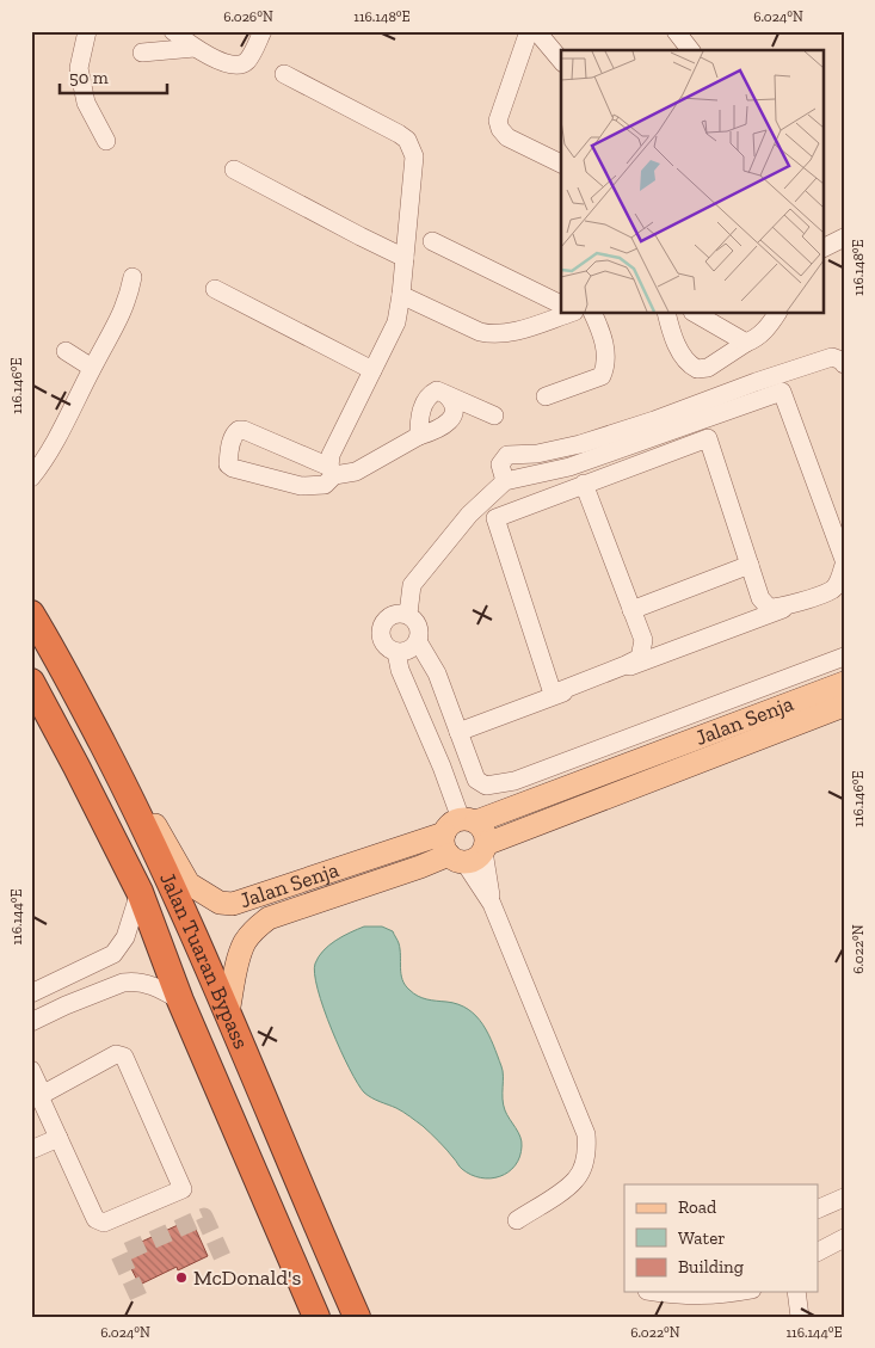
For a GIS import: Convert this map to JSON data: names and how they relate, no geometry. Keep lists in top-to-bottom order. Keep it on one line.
{"streets":{"highway":["Jalan Tuaran Bypass"],"main road":["Jalan Senja"]},"crossings":[["Jalan Senja","Jalan Tuaran Bypass"]],"places":["McDonald's"],"legend":["Road","Water","Building"],"scale_bar":"50 m","coordinates":["6.026°N","116.148°E","6.024°N","116.146°E","116.144°E","6.022°N"]}
